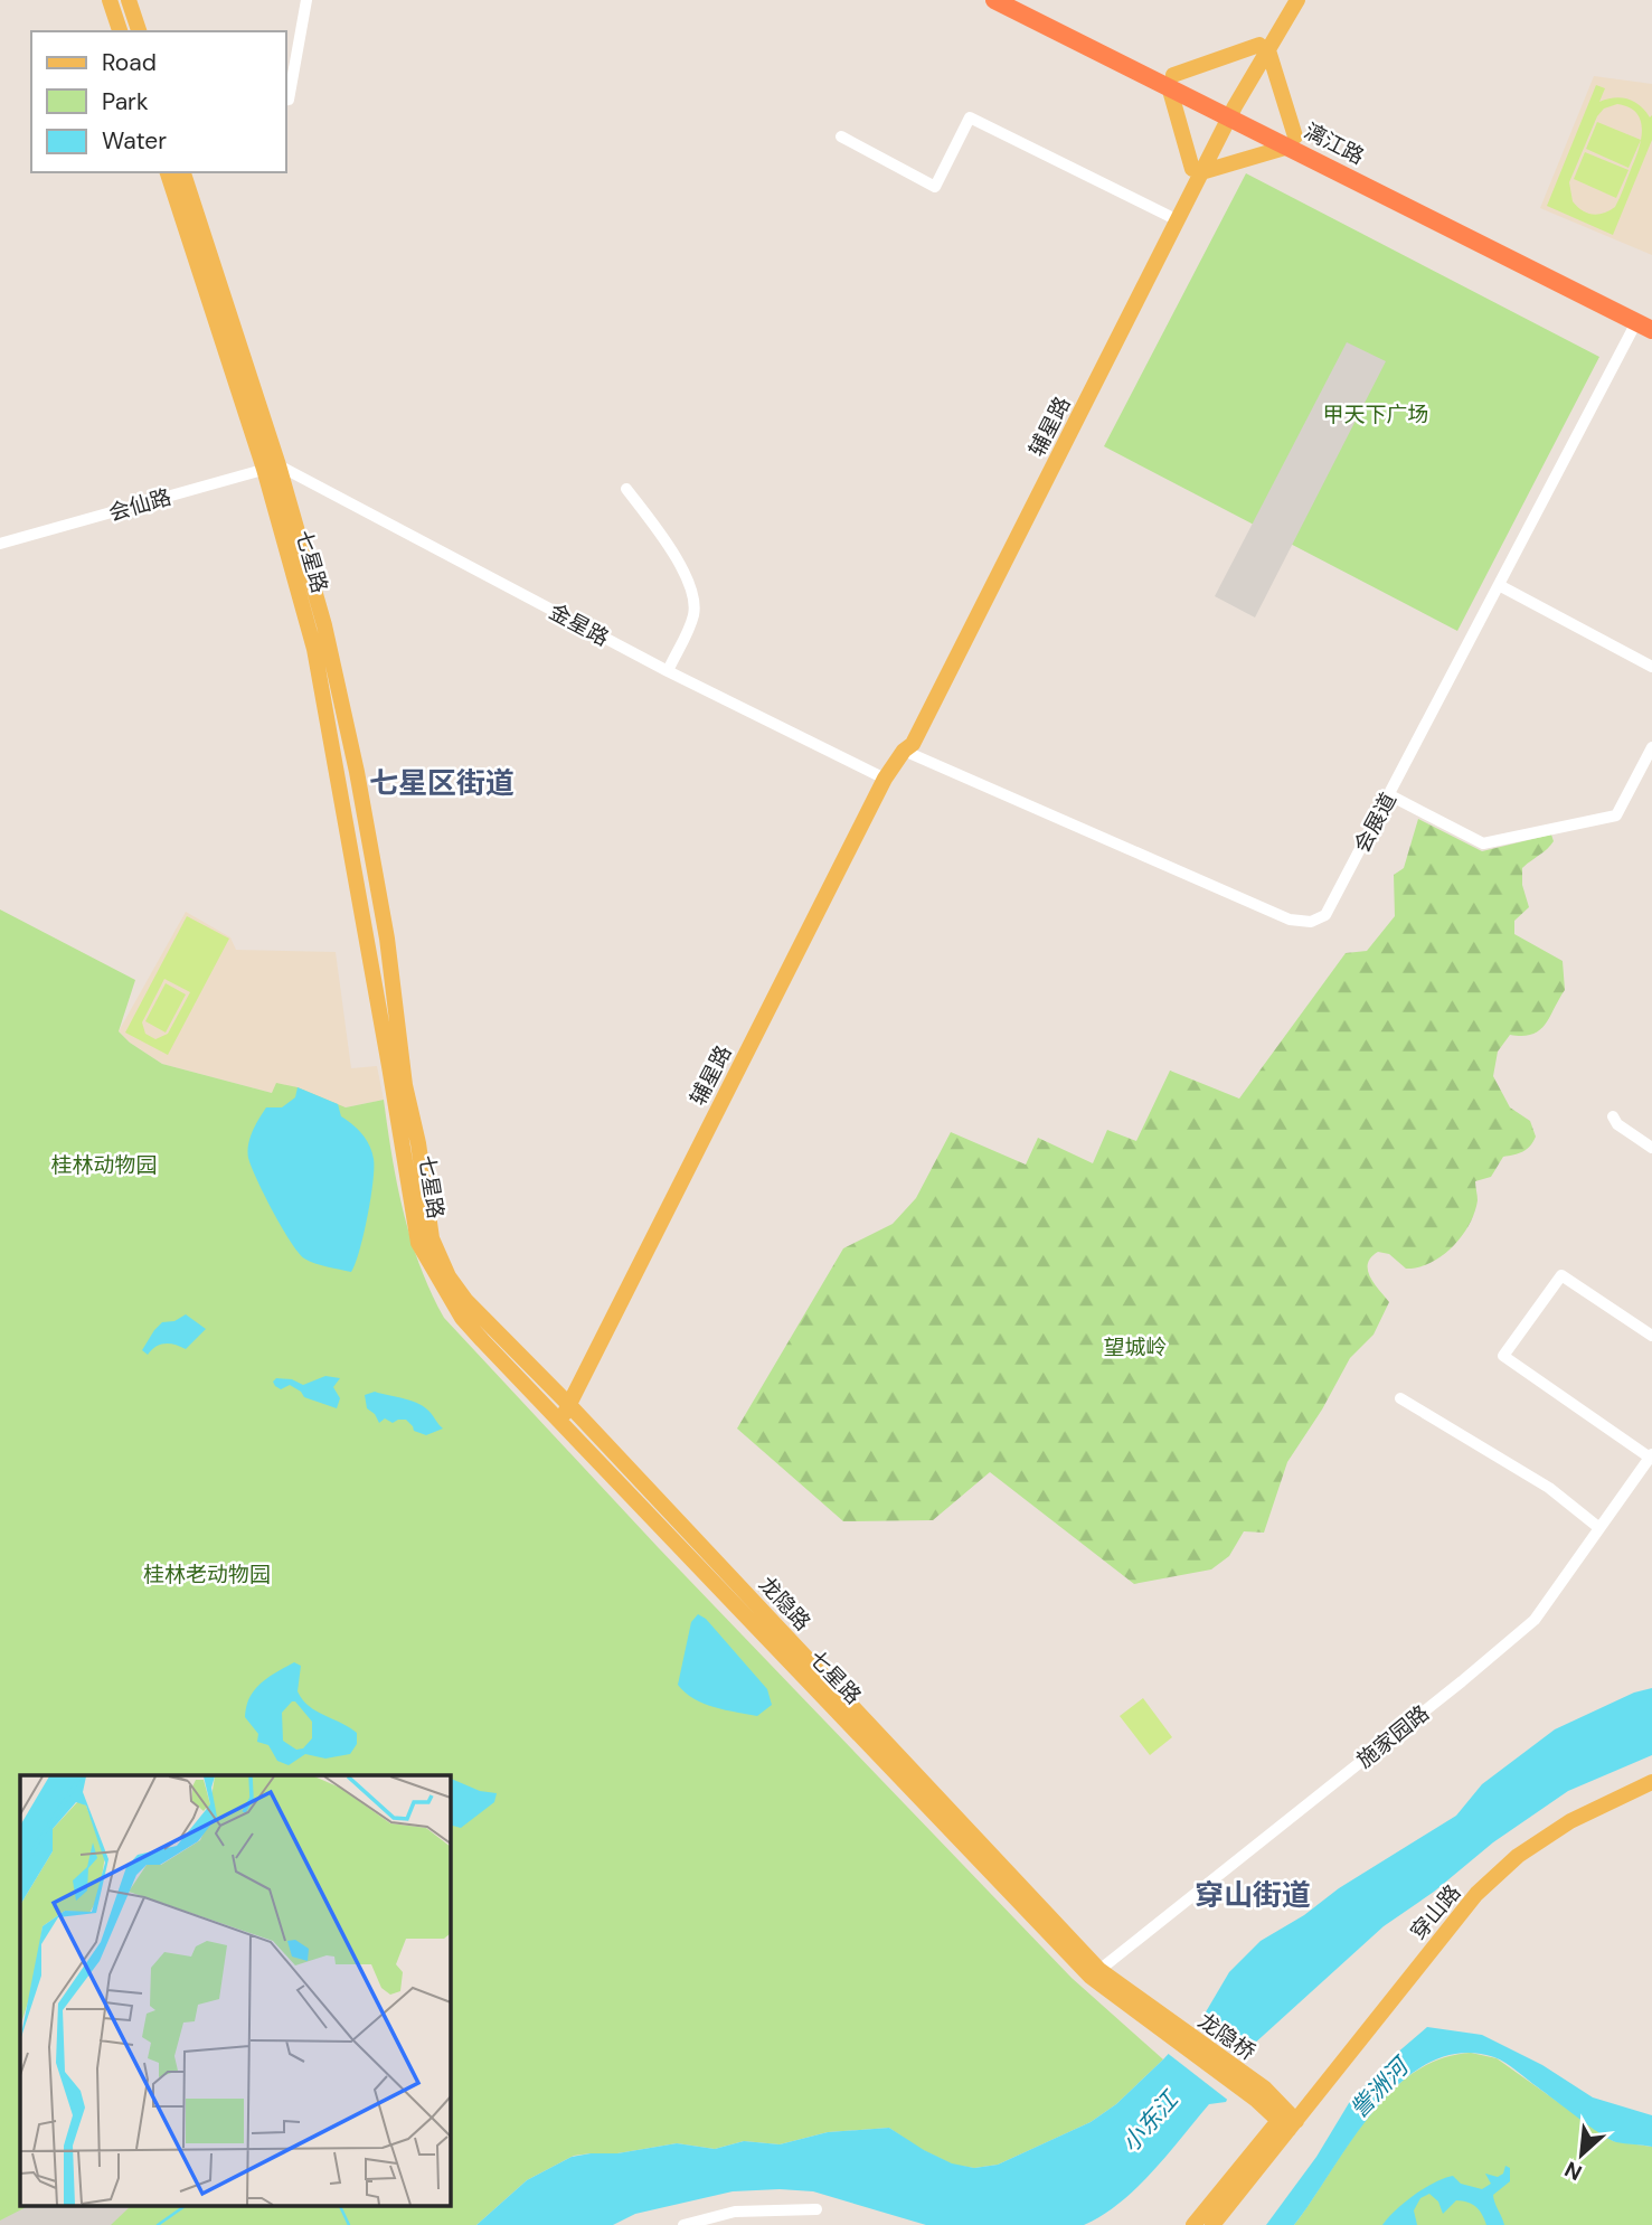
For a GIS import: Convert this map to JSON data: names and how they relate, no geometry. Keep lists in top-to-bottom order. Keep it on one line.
{"streets":{"highway":["漓江路"],"main road":["辅星路","七星路","龙隐路","穿山路","龙隐桥"],"street":["会仙路","金星路","会展道","施家园路"]},"crossings":[["漓江路","辅星路"],["漓江路","会展道"],["辅星路","七星路"],["辅星路","金星路"],["辅星路","会展道"],["辅星路","龙隐路"],["会仙路","七星路"],["会仙路","金星路"],["七星路","金星路"],["七星路","龙隐路"],["七星路","施家园路"],["龙隐路","施家园路"],["龙隐路","龙隐桥"],["穿山路","龙隐桥"]],"districts":["七星区街道","穿山街道"],"water":["訾洲河","小东江"],"parks":["甲天下广场","桂林动物园","望城岭","桂林老动物园"],"legend":["Road","Park","Water"],"north":"bottom left"}
